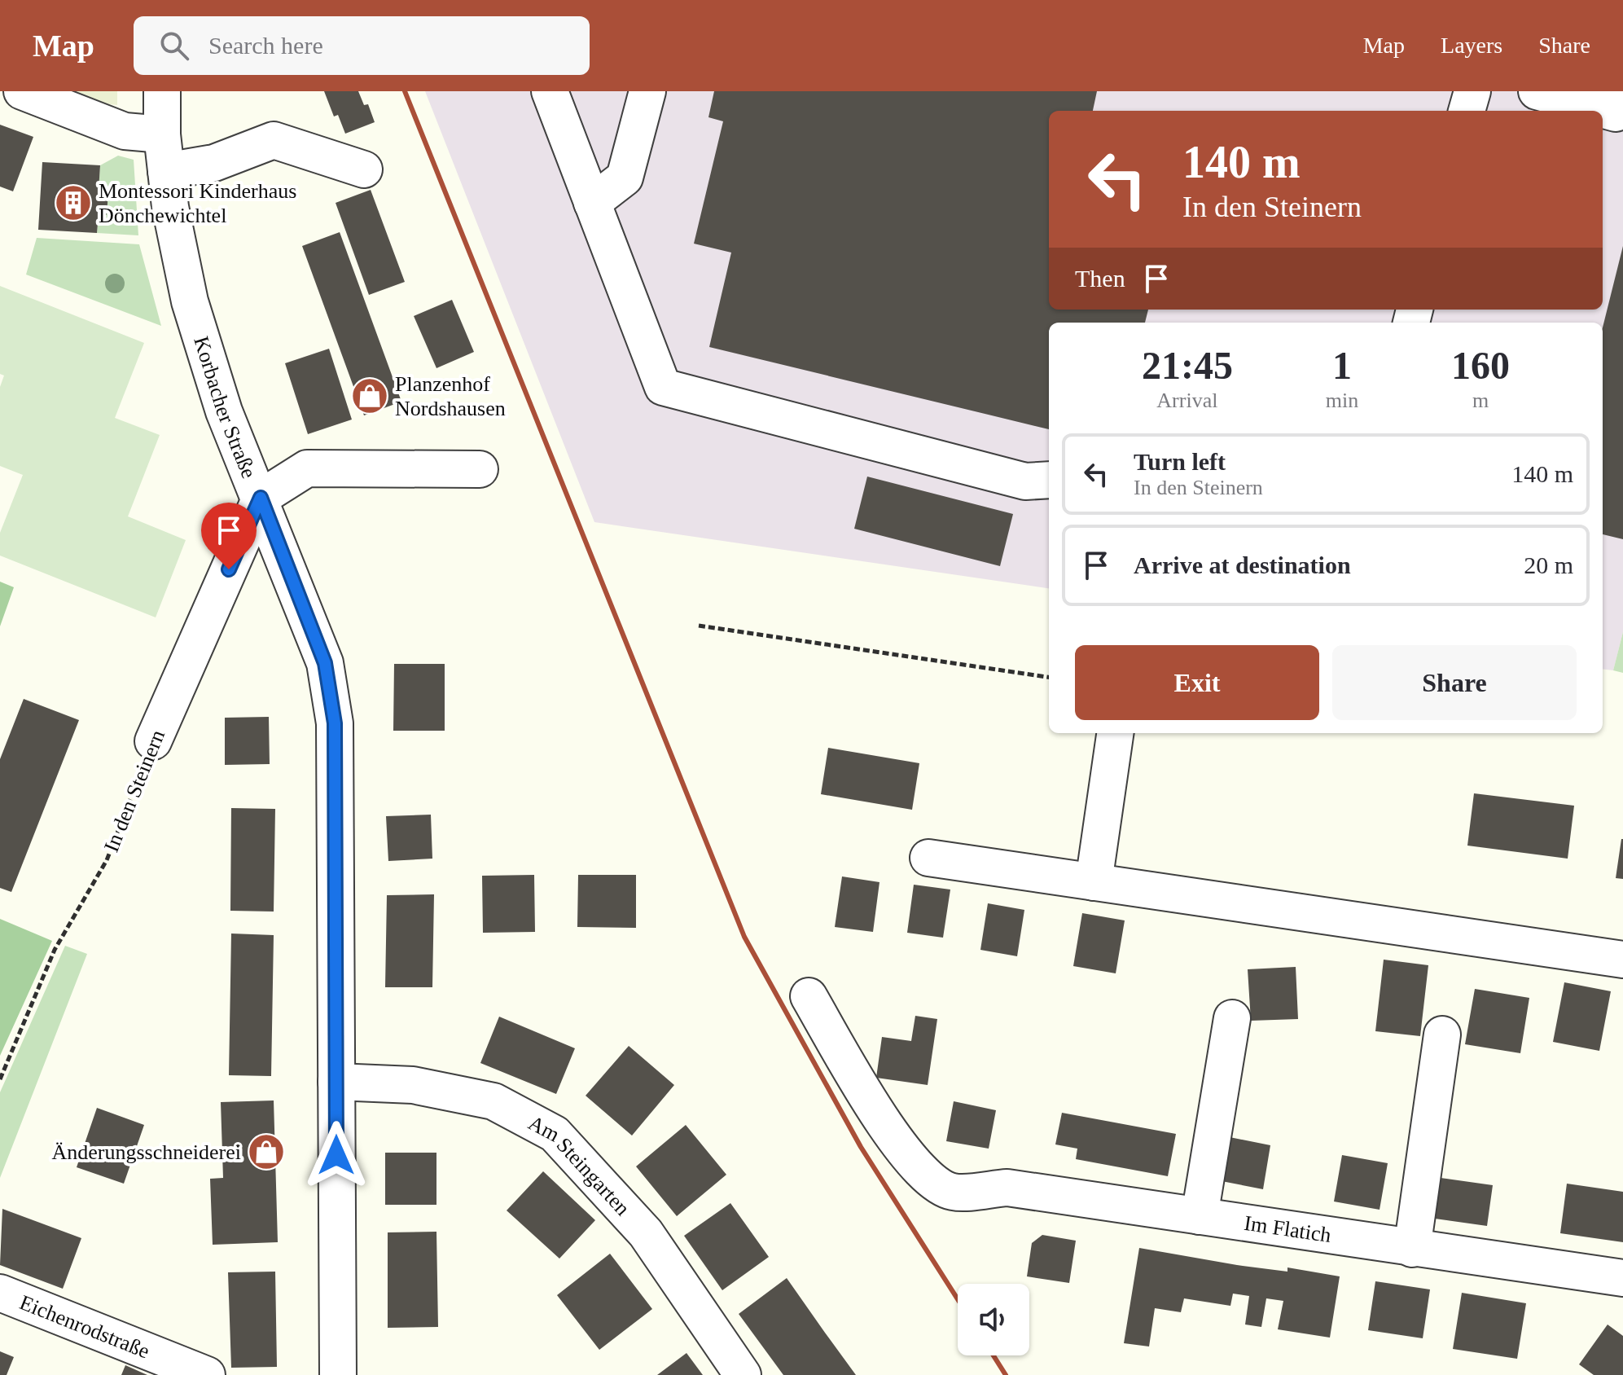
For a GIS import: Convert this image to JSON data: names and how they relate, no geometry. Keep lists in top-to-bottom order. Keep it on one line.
{"streets":{"street":["Korbacher Straße","In den Steinern","Am Steingarten","Im Flatich","Eichenrodstraße"]},"crossings":[["Korbacher Straße","In den Steinern"],["Korbacher Straße","Am Steingarten"]],"places":{"building":["Montessori Kinderhaus Dönchewichtel"],"shop":["Planzenhof Nordshausen","Änderungsschneiderei"]},"page":{"header":"Map","search":"Search here","nav":["Map","Layers","Share"],"turn":["140 m","In den Steinern"],"then":"Then","eta":["21:45","Arrival","1","min","160","m"],"list":[{"name":"Turn left","note":"In den Steinern","value":"140 m"},{"name":"Arrive at destination","value":"20 m"}],"buttons":["Exit","Share"]}}
